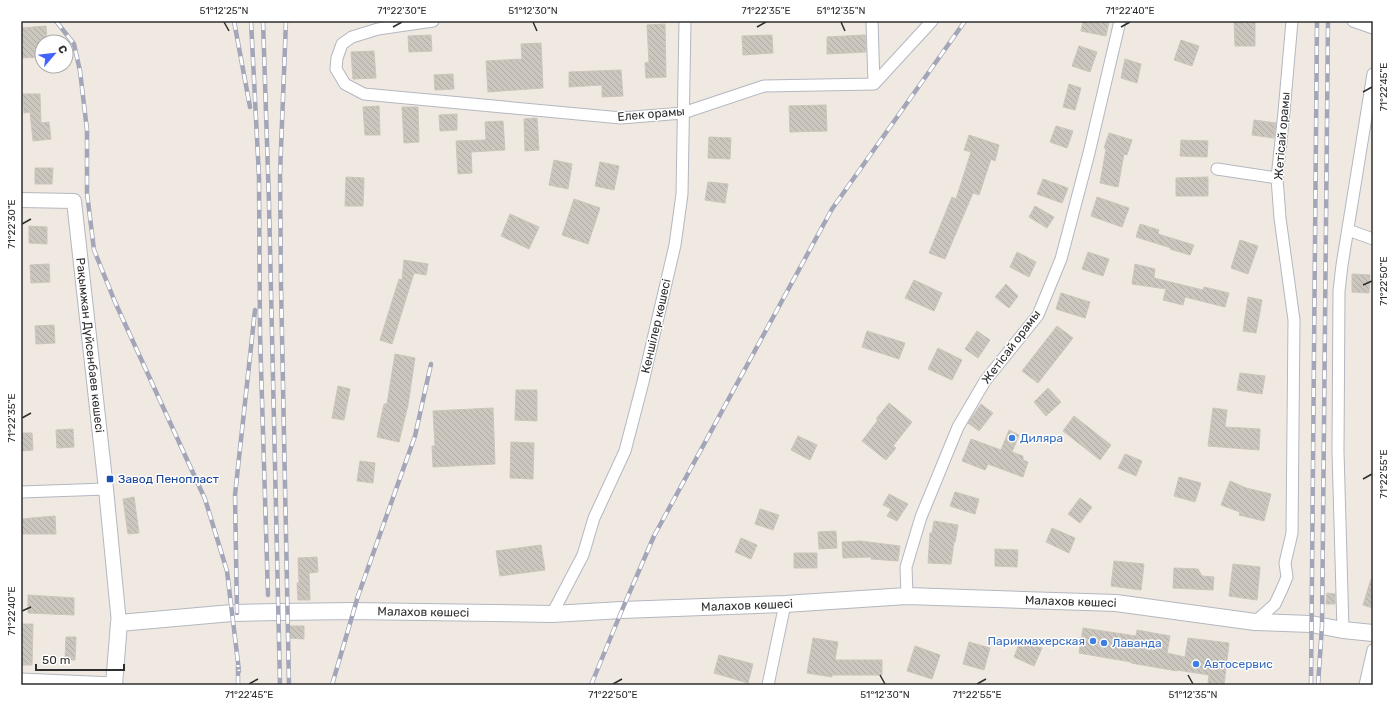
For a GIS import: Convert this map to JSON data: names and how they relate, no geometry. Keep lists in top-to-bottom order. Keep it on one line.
{"streets":{"main road":["Рақымжан Дүйсенбаев көшесі","Малахов көшесі"],"street":["Елек орамы","Жетісай орамы","Кеншілер көшесі"]},"crossings":[["Елек орамы","Кеншілер көшесі"],["Жетісай орамы","Малахов көшесі"],["Кеншілер көшесі","Малахов көшесі"],["Рақымжан Дүйсенбаев көшесі","Малахов көшесі"]],"places":{"other":["Диляра","Парикмахерская","Лаванда","Автосервис"],"transit":["Завод Пенопласт"]},"scale_bar":"50 m","north":"top right","coordinates":["51°12'25\"N","71°22'30\"E","51°12'30\"N","71°22'35\"E","51°12'35\"N","71°22'40\"E","71°22'45\"E","71°22'50\"E","71°22'55\"E"]}
